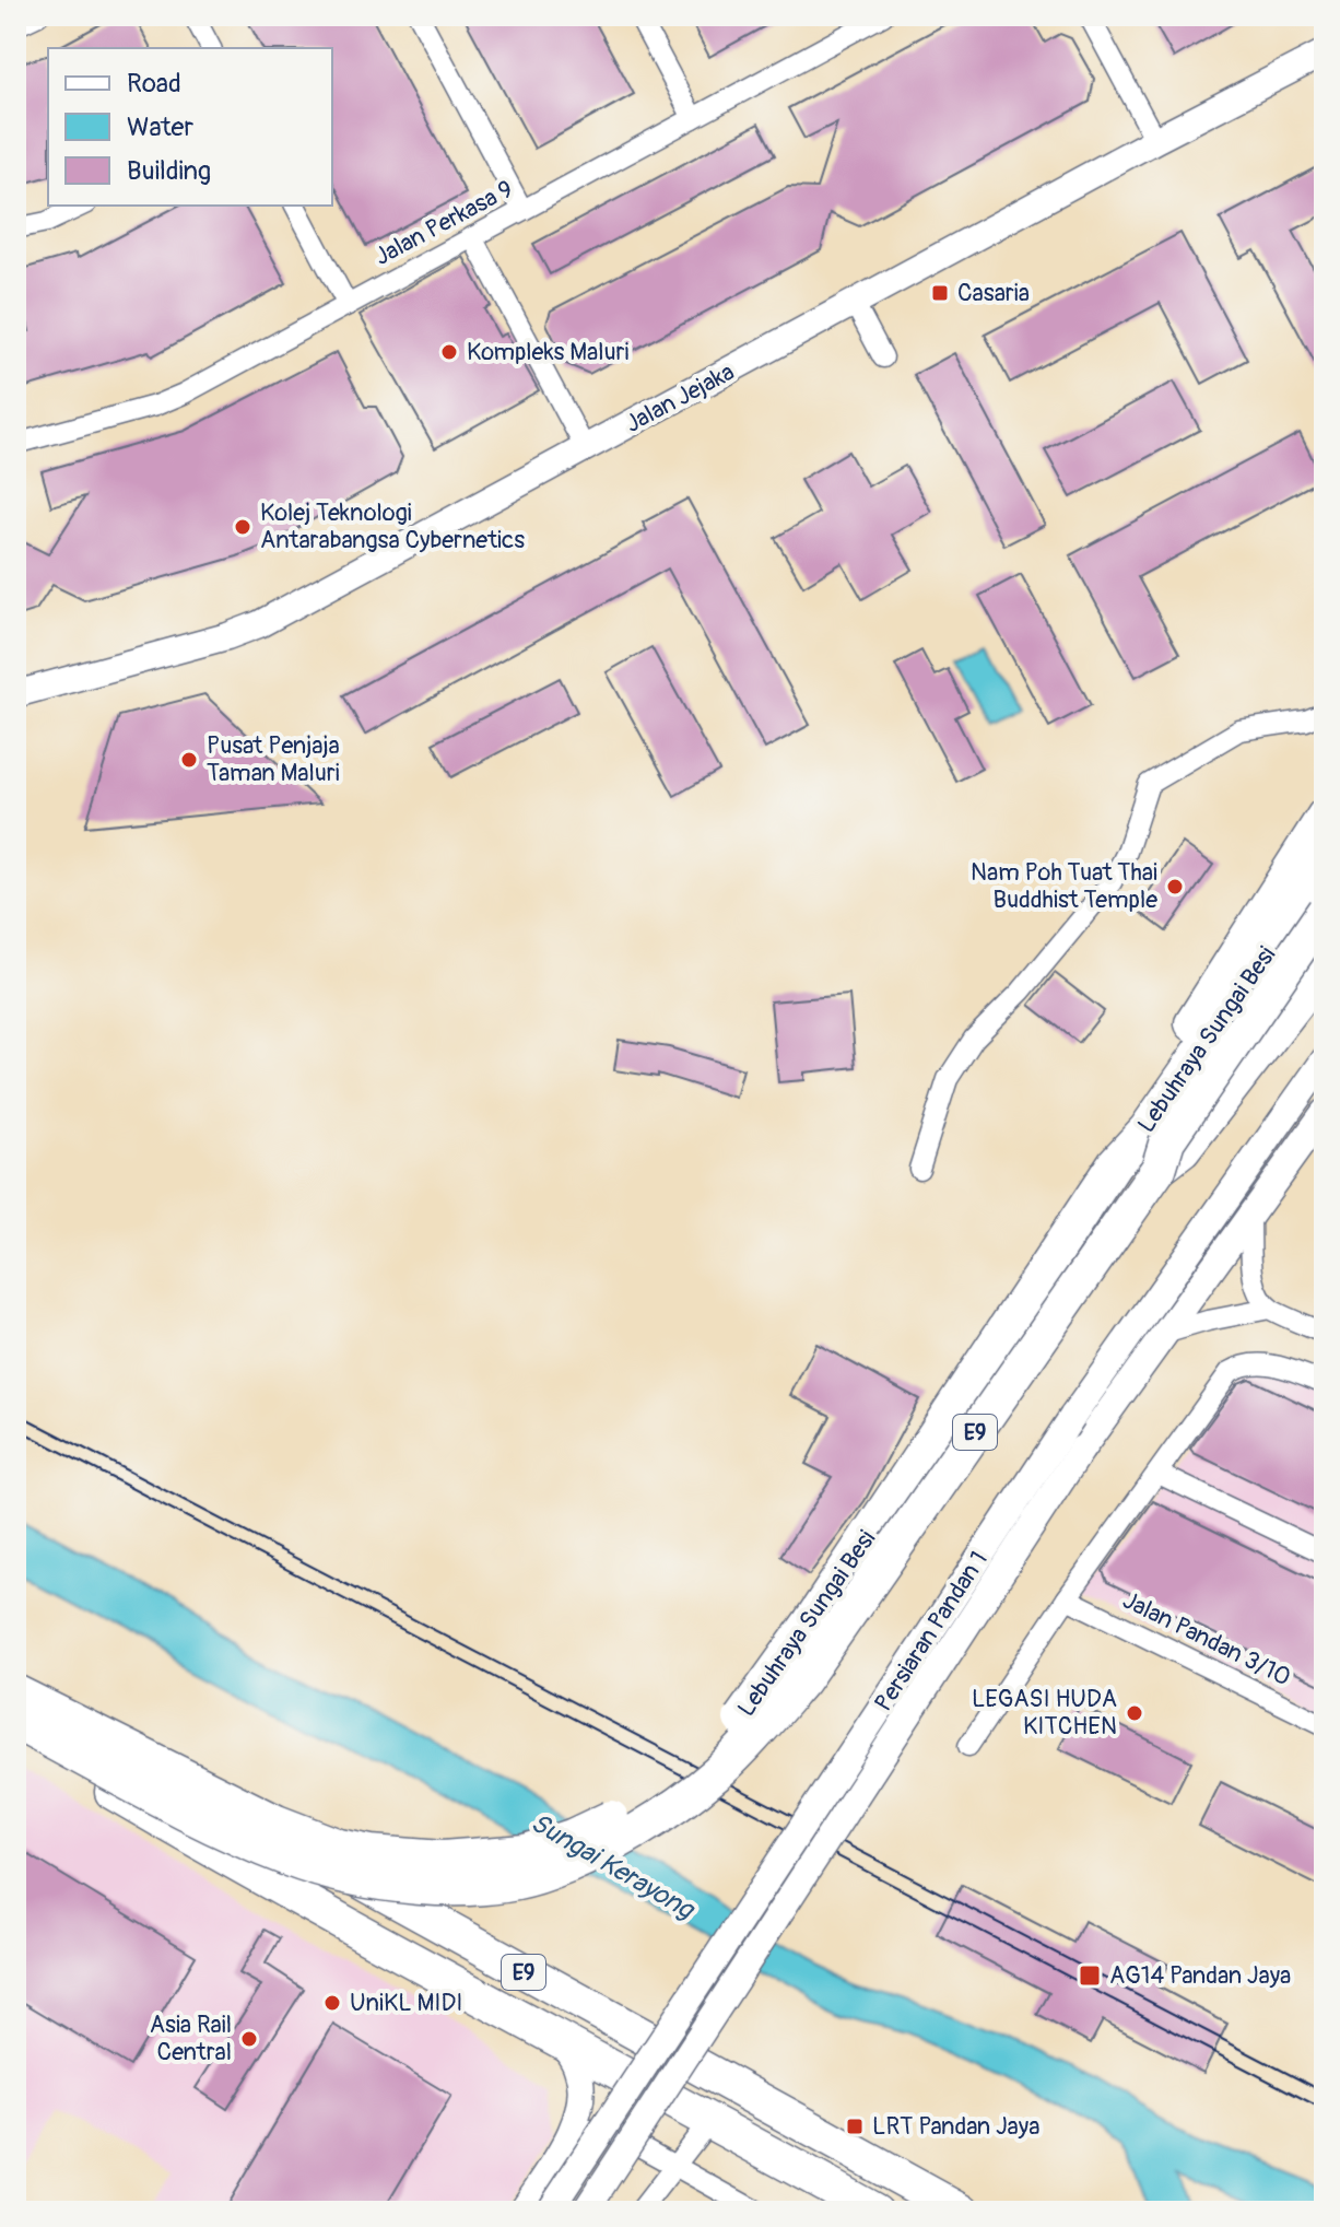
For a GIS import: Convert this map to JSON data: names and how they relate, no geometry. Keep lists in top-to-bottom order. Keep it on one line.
{"streets":{"highway":["Lebuhraya Sungai Besi","E9"],"street":["Jalan Perkasa 9","Jalan Jejaka","Persiaran Pandan 1","Jalan Pandan 3/10"]},"water":["Sungai Kerayong"],"places":{"transit":["Casaria","AG14 Pandan Jaya","LRT Pandan Jaya"],"other":["Kompleks Maluri","Kolej Teknologi Antarabangsa Cybernetics","Pusat Penjaja Taman Maluri","Nam Poh Tuat Thai Buddhist Temple","LEGASI HUDA KITCHEN","UniKL MIDI","Asia Rail Central"]},"legend":["Road","Water","Building"]}
